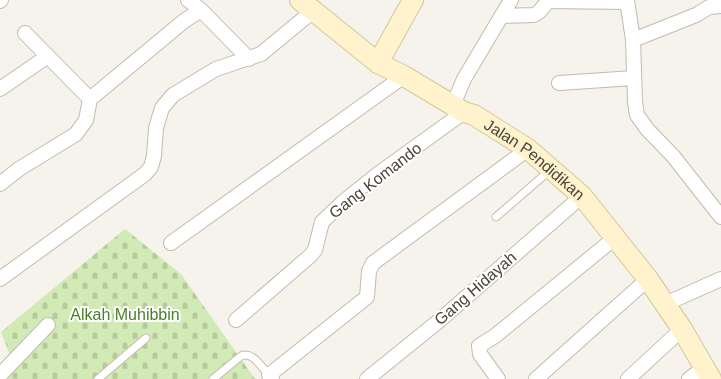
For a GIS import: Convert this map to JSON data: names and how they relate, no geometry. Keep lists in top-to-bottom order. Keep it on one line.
{"streets":{"street":["Jalan Pendidikan","Gang Komando","Gang Hidayah"]},"crossings":[["Jalan Pendidikan","Gang Komando"],["Jalan Pendidikan","Gang Hidayah"]],"parks":["Alkah Muhibbin"]}
